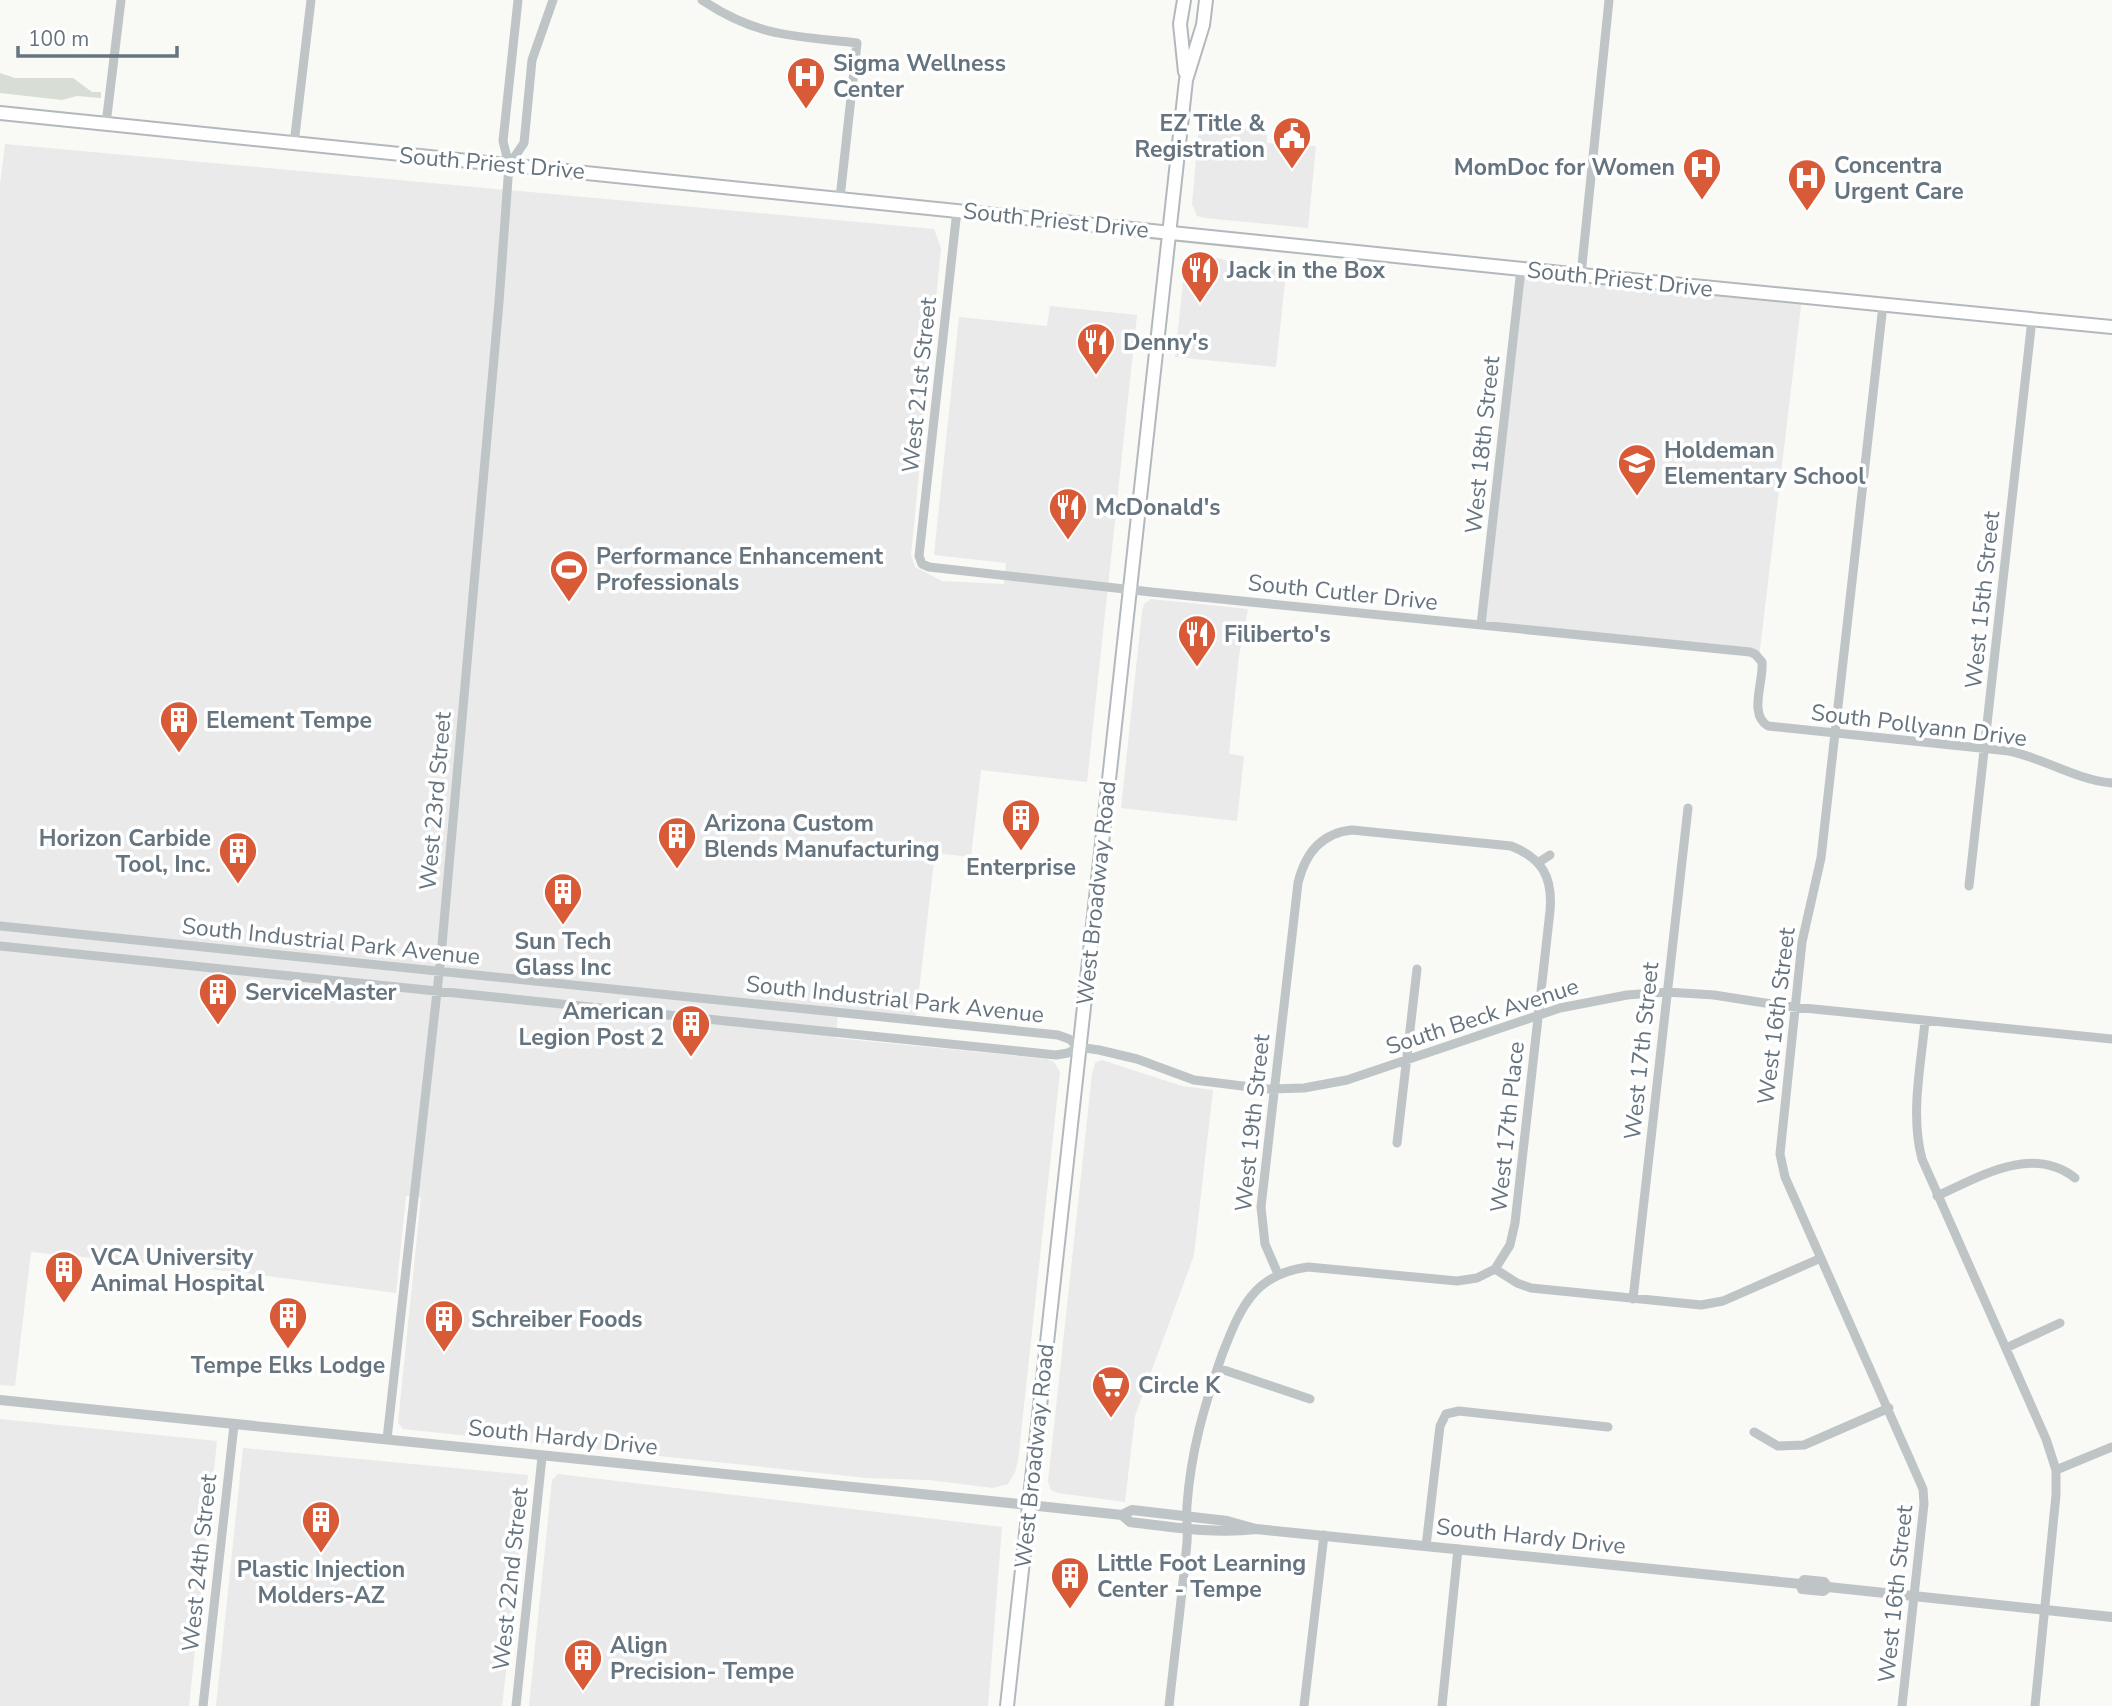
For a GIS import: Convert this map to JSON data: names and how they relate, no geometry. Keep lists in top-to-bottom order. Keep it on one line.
{"streets":{"main road":["South Priest Drive","West Broadway Road"],"street":["West 21st Street","West 18th Street","South Cutler Drive","West 15th Street","South Pollyann Drive","West 23rd Street","South Industrial Park Avenue","South Beck Avenue","West 16th Street","West 17th Street","West 19th Street","West 17th Place","South Hardy Drive","West 24th Street","West 22nd Street"]},"crossings":[["South Priest Drive","West 21st Street"],["South Priest Drive","West 18th Street"],["South Priest Drive","West 15th Street"],["South Priest Drive","West 23rd Street"],["South Priest Drive","West Broadway Road"],["South Priest Drive","West 16th Street"],["West 21st Street","South Cutler Drive"],["West 18th Street","South Cutler Drive"],["South Cutler Drive","South Pollyann Drive"],["South Cutler Drive","West Broadway Road"],["West 15th Street","South Pollyann Drive"],["South Pollyann Drive","West 16th Street"],["West 23rd Street","South Industrial Park Avenue"],["West 23rd Street","South Hardy Drive"],["West Broadway Road","South Industrial Park Avenue"],["West Broadway Road","South Beck Avenue"],["West Broadway Road","South Hardy Drive"],["South Industrial Park Avenue","South Beck Avenue"],["South Beck Avenue","West 16th Street"],["South Beck Avenue","West 17th Street"],["South Beck Avenue","West 19th Street"],["South Beck Avenue","West 17th Place"],["West 16th Street","South Hardy Drive"],["South Hardy Drive","West 24th Street"],["South Hardy Drive","West 22nd Street"]],"places":{"hospital":["Sigma Wellness Center","MomDoc for Women","Concentra Urgent Care"],"public building":["EZ Title & Registration"],"restaurant":["Jack in the Box","Denny's","McDonald's","Filiberto's"],"school or university":["Holdeman Elementary School"],"sports":["Performance Enhancement Professionals"],"building":["Element Tempe","Enterprise","Arizona Custom Blends Manufacturing","Horizon Carbide Tool, Inc.","Sun Tech Glass Inc","ServiceMaster","American Legion Post 2","VCA University Animal Hospital","Tempe Elks Lodge","Schreiber Foods","Plastic Injection Molders-AZ","Little Foot Learning Center - Tempe","Align Precision- Tempe"],"supermarket":["Circle K"]},"scale_bar":"100 m"}
